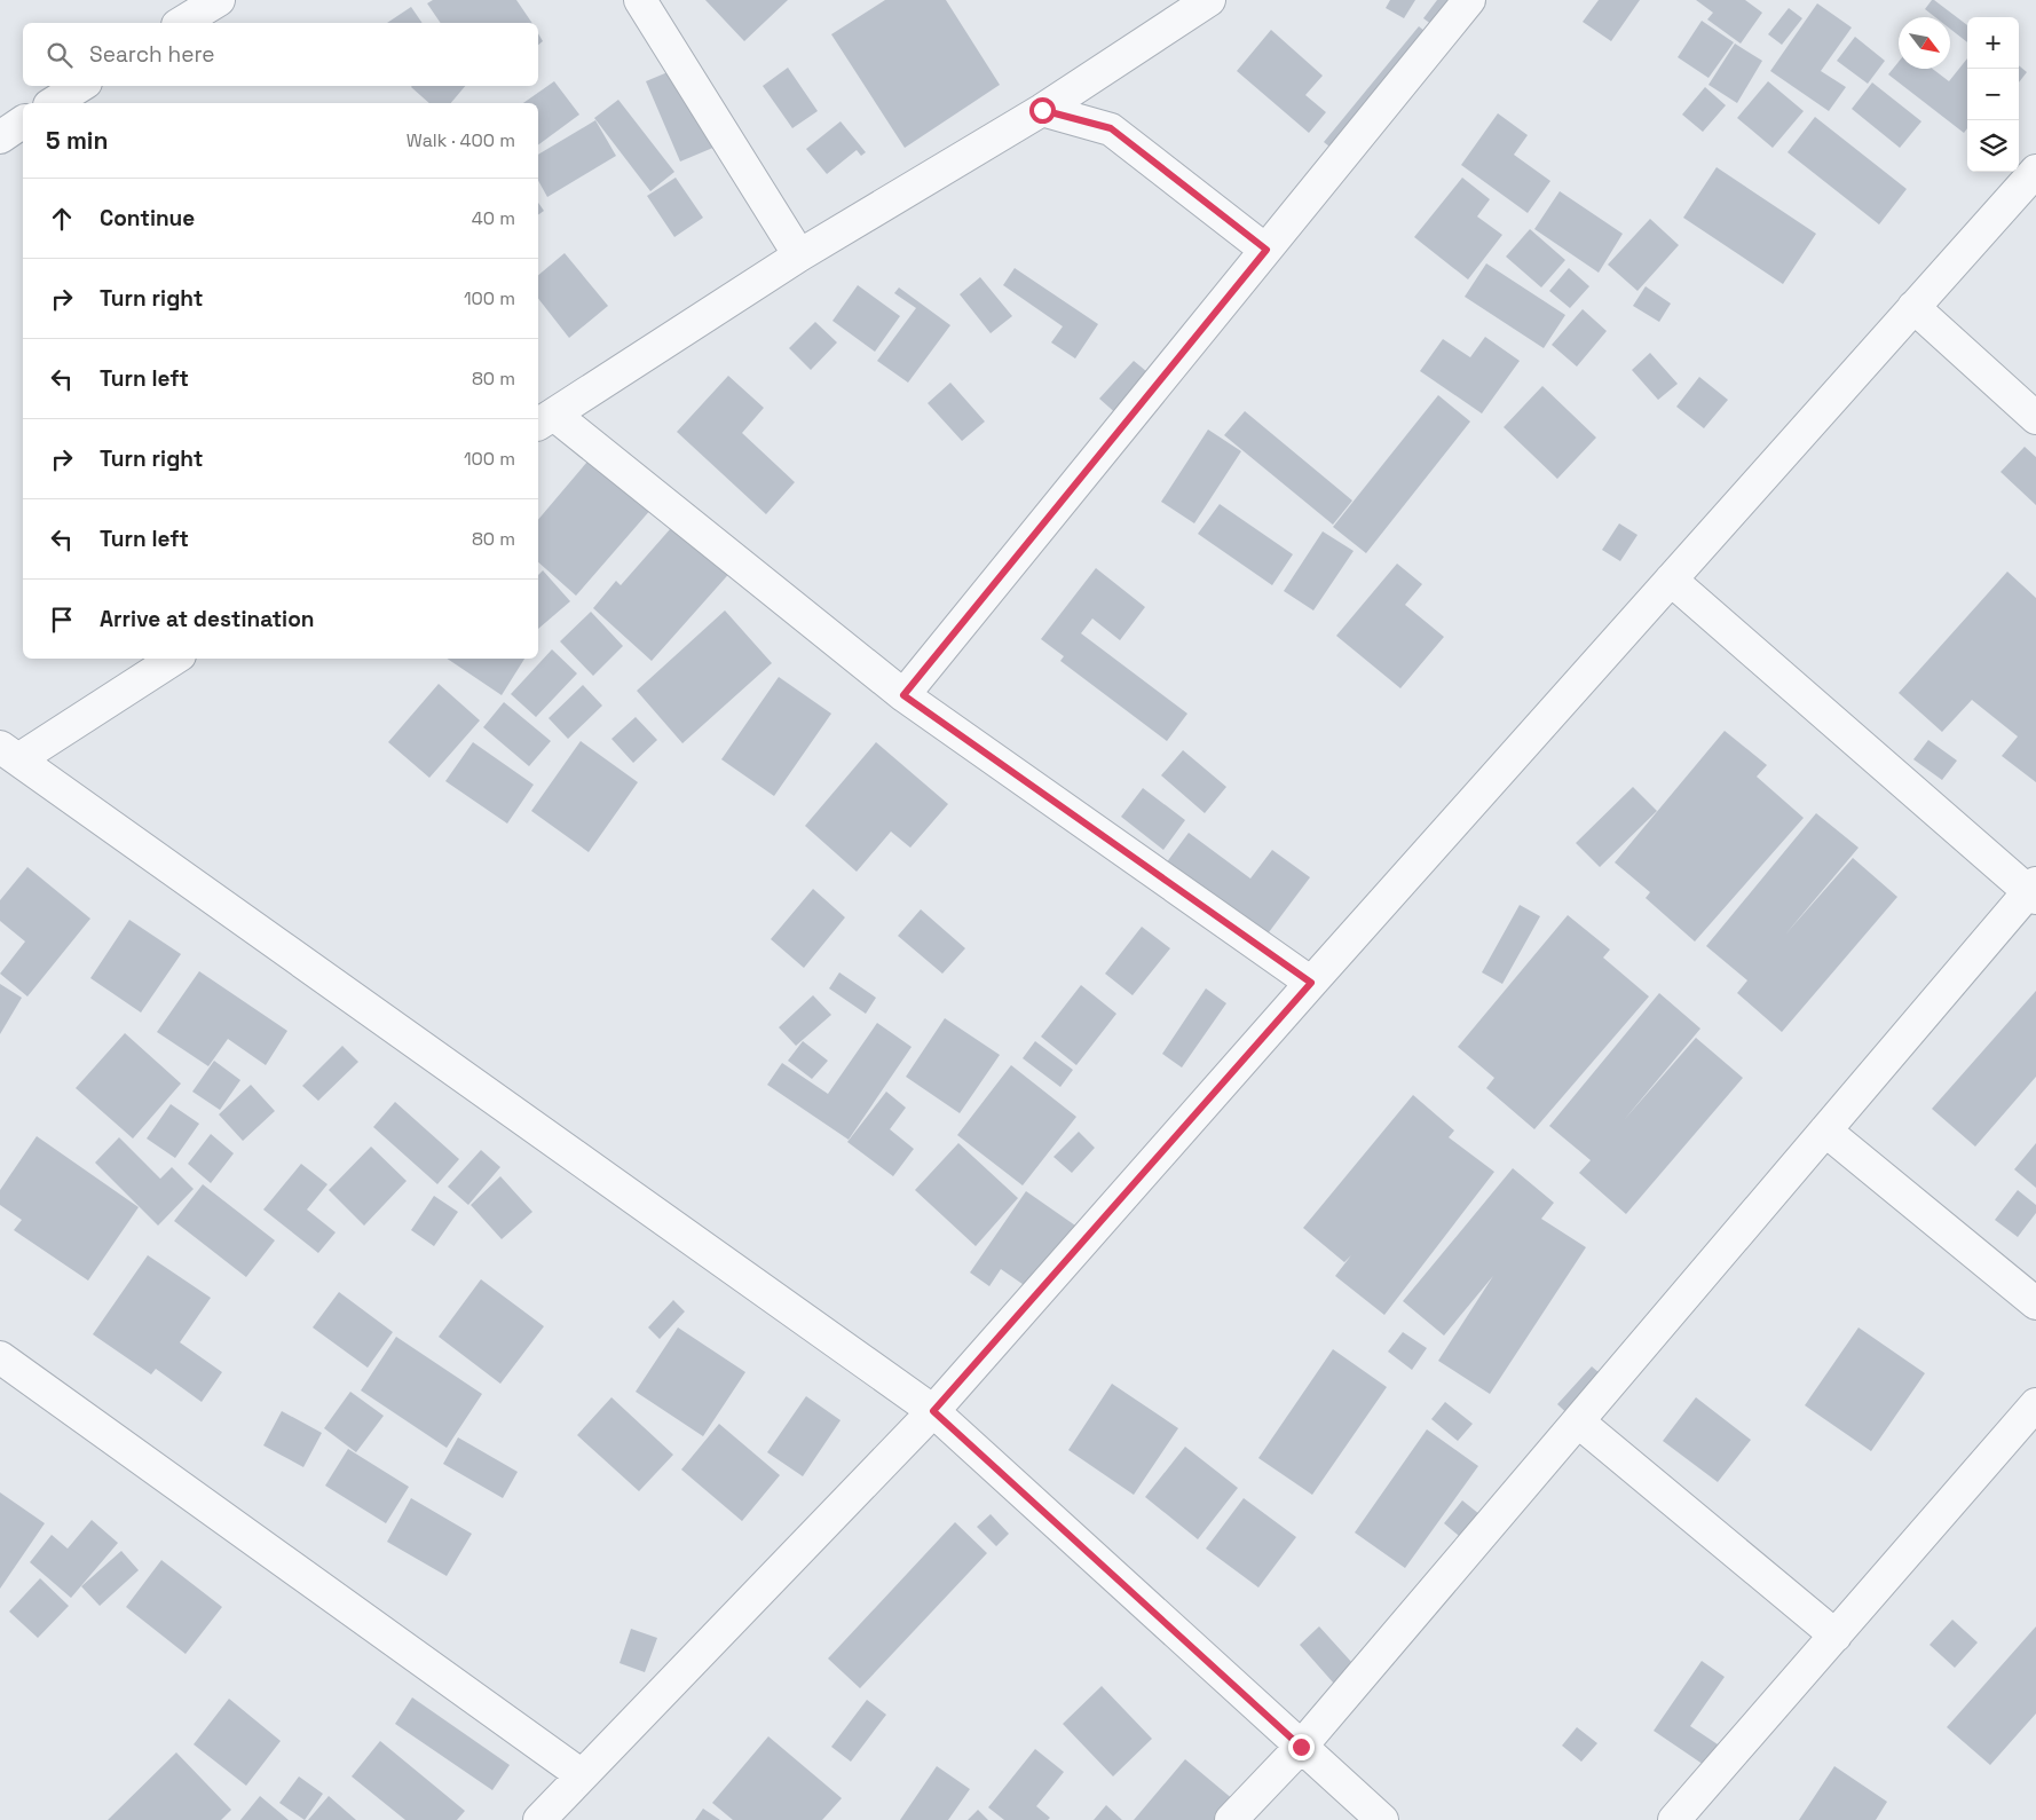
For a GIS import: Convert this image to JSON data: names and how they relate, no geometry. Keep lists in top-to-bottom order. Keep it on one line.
{"north":"bottom right","page":{"map_buttons":["+","−"],"search":"Search here","heading":["5 min","Walk · 400 m"],"list":[["Continue","40 m"],["Turn right","100 m"],["Turn left","80 m"],["Turn right","100 m"],["Turn left","80 m"],"Arrive at destination"]}}
